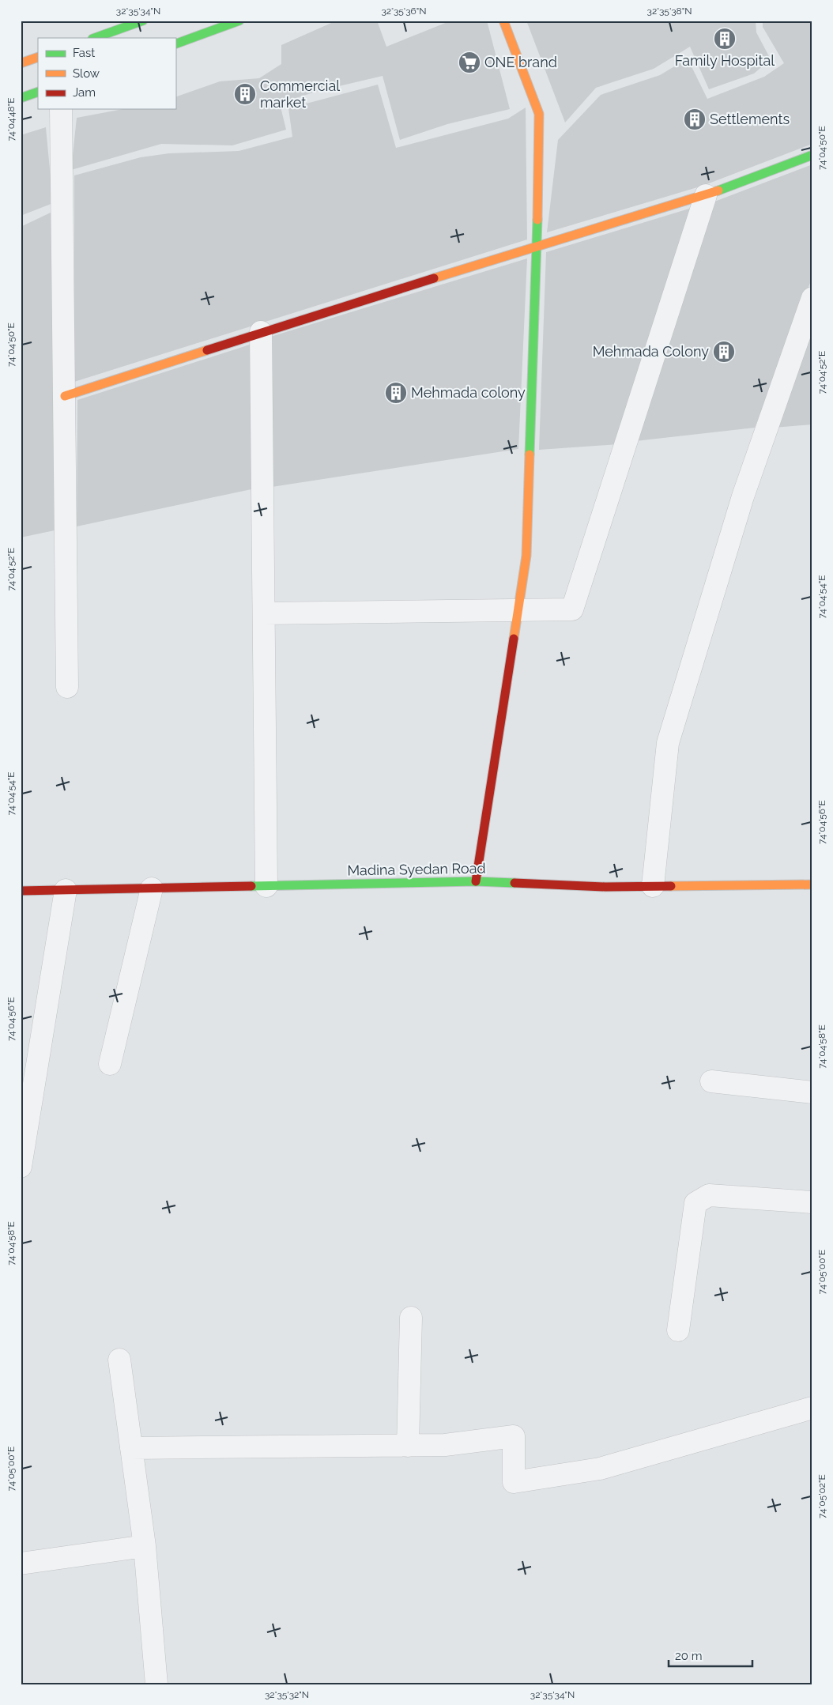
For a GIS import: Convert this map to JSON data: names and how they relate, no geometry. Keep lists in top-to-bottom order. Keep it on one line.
{"streets":{"street":["Madina Syedan Road"]},"places":{"building":["Family Hospital","Commercial market","Settlements","Mehmada Colony","Mehmada colony"],"supermarket":["ONE brand"]},"legend":["Fast","Slow","Jam"],"scale_bar":"20 m","coordinates":["32°35'34\"N","32°35'36\"N","32°35'38\"N","74°04'48\"E","74°04'50\"E","74°04'52\"E","74°04'54\"E","74°04'56\"E","74°04'58\"E","74°05'00\"E","74°05'02\"E","32°35'32\"N"]}
